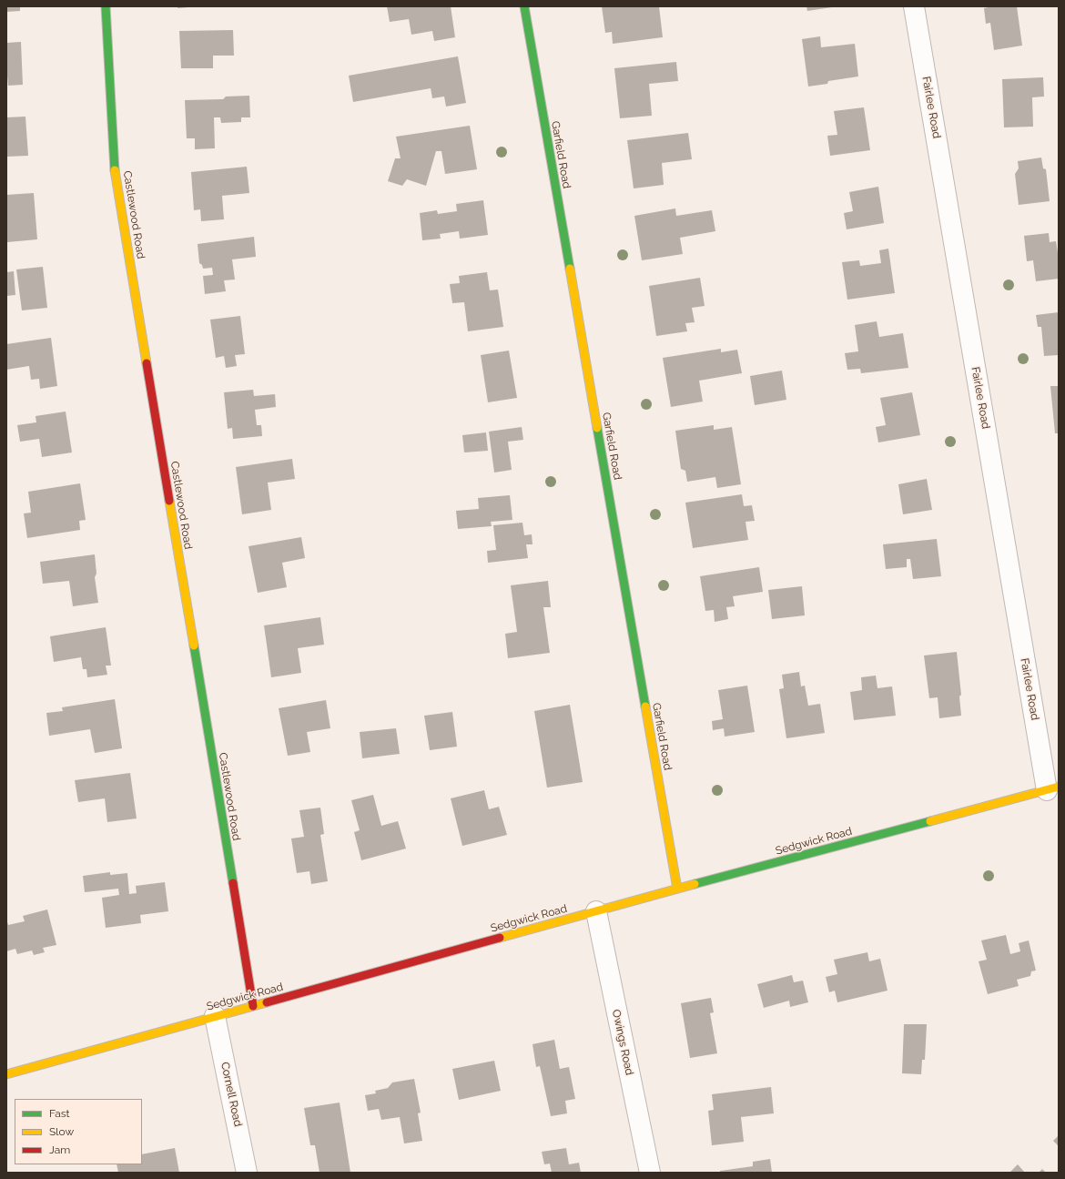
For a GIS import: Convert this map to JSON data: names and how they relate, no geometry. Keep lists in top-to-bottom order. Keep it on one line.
{"streets":{"street":["Fairlee Road","Garfield Road","Castlewood Road","Sedgwick Road","Owings Road","Cornell Road"]},"crossings":[["Fairlee Road","Sedgwick Road"],["Garfield Road","Sedgwick Road"],["Castlewood Road","Sedgwick Road"],["Sedgwick Road","Owings Road"],["Sedgwick Road","Cornell Road"]],"legend":["Fast","Slow","Jam"]}
